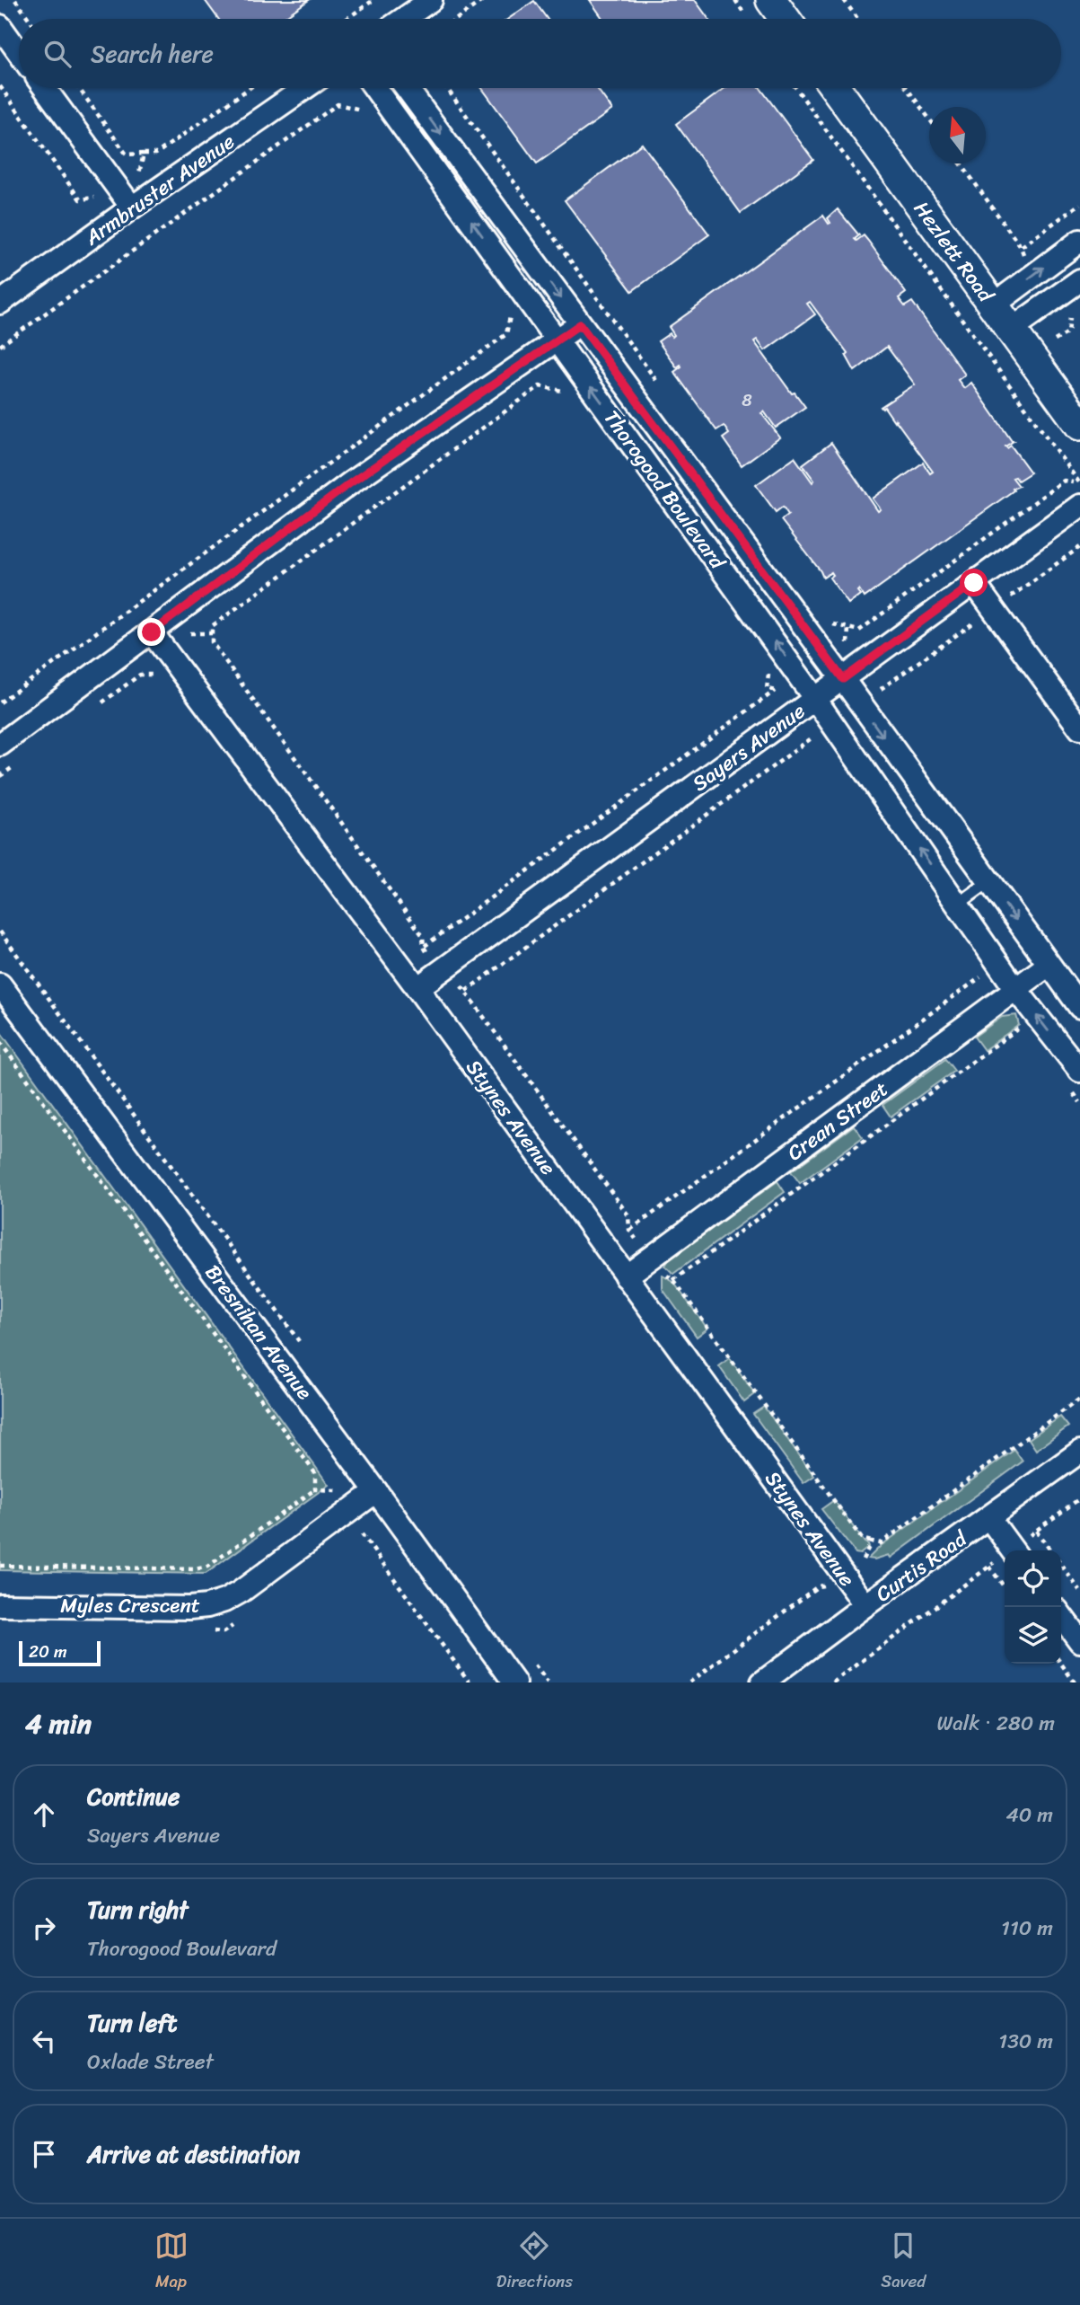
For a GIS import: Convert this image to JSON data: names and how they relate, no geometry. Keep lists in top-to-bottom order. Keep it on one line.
{"streets":{"main road":["Hezlett Road"],"street":["Armbruster Avenue","Thorogood Boulevard","Sayers Avenue","Stynes Avenue","Crean Street","Bresnihan Avenue","Curtis Road","Myles Crescent"]},"crossings":[["Thorogood Boulevard","Sayers Avenue"],["Thorogood Boulevard","Crean Street"],["Sayers Avenue","Stynes Avenue"],["Stynes Avenue","Crean Street"],["Stynes Avenue","Curtis Road"],["Bresnihan Avenue","Myles Crescent"]],"house_numbers":["8"],"scale_bar":"20 m","north":"top","page":{"search":"Search here","scale":"20 m","heading":["4 min","Walk · 280 m"],"list":[["Continue","Sayers Avenue","40 m"],["Turn right","Thorogood Boulevard","110 m"],["Turn left","Oxlade Street","130 m"],"Arrive at destination"],"nav":["Map","Directions","Saved"]}}
